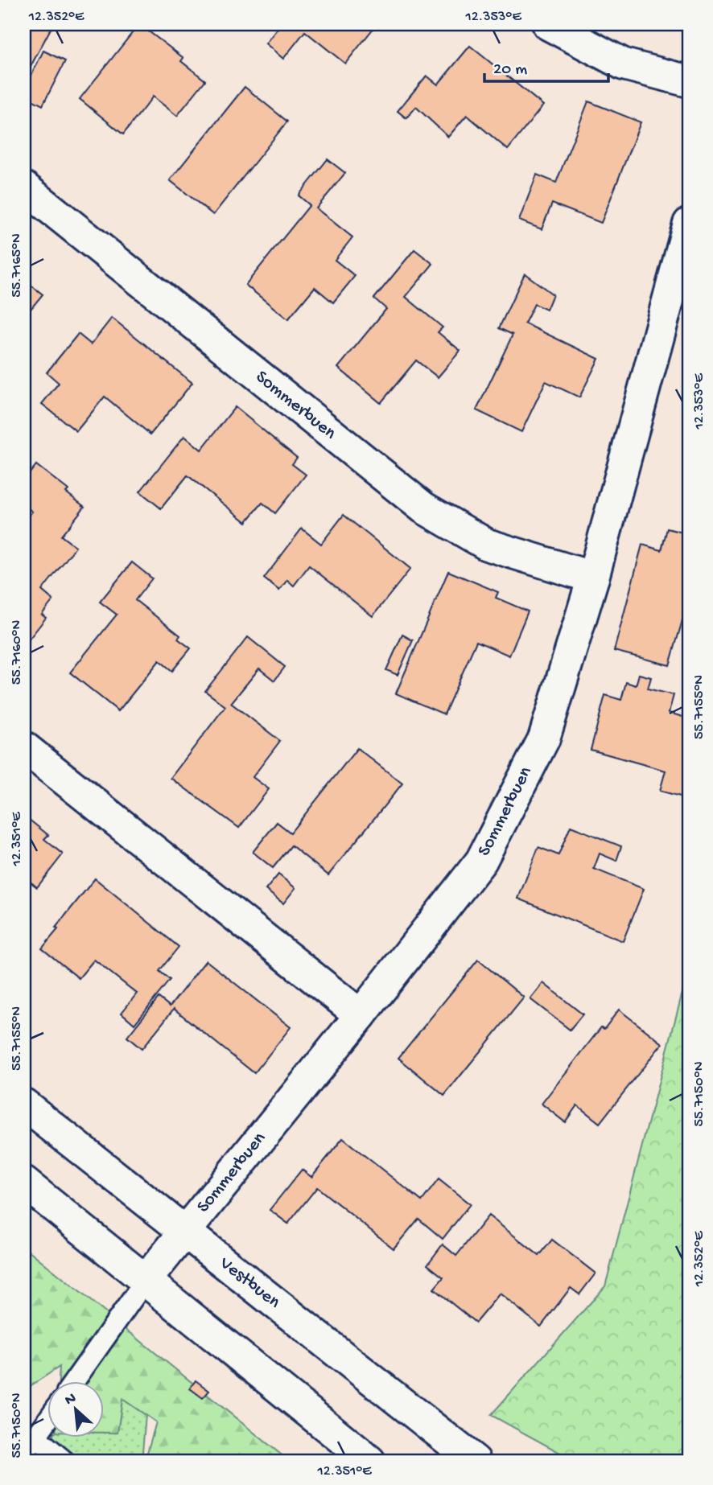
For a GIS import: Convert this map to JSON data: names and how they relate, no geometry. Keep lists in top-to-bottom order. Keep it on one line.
{"streets":{"street":["Sommerbuen","Vestbuen"]},"crossings":[["Sommerbuen","Vestbuen"]],"scale_bar":"20 m","north":"top left","coordinates":["12.352°E","12.353°E","55.7165°N","55.7160°N","55.7155°N","12.351°E","55.7150°N"]}
